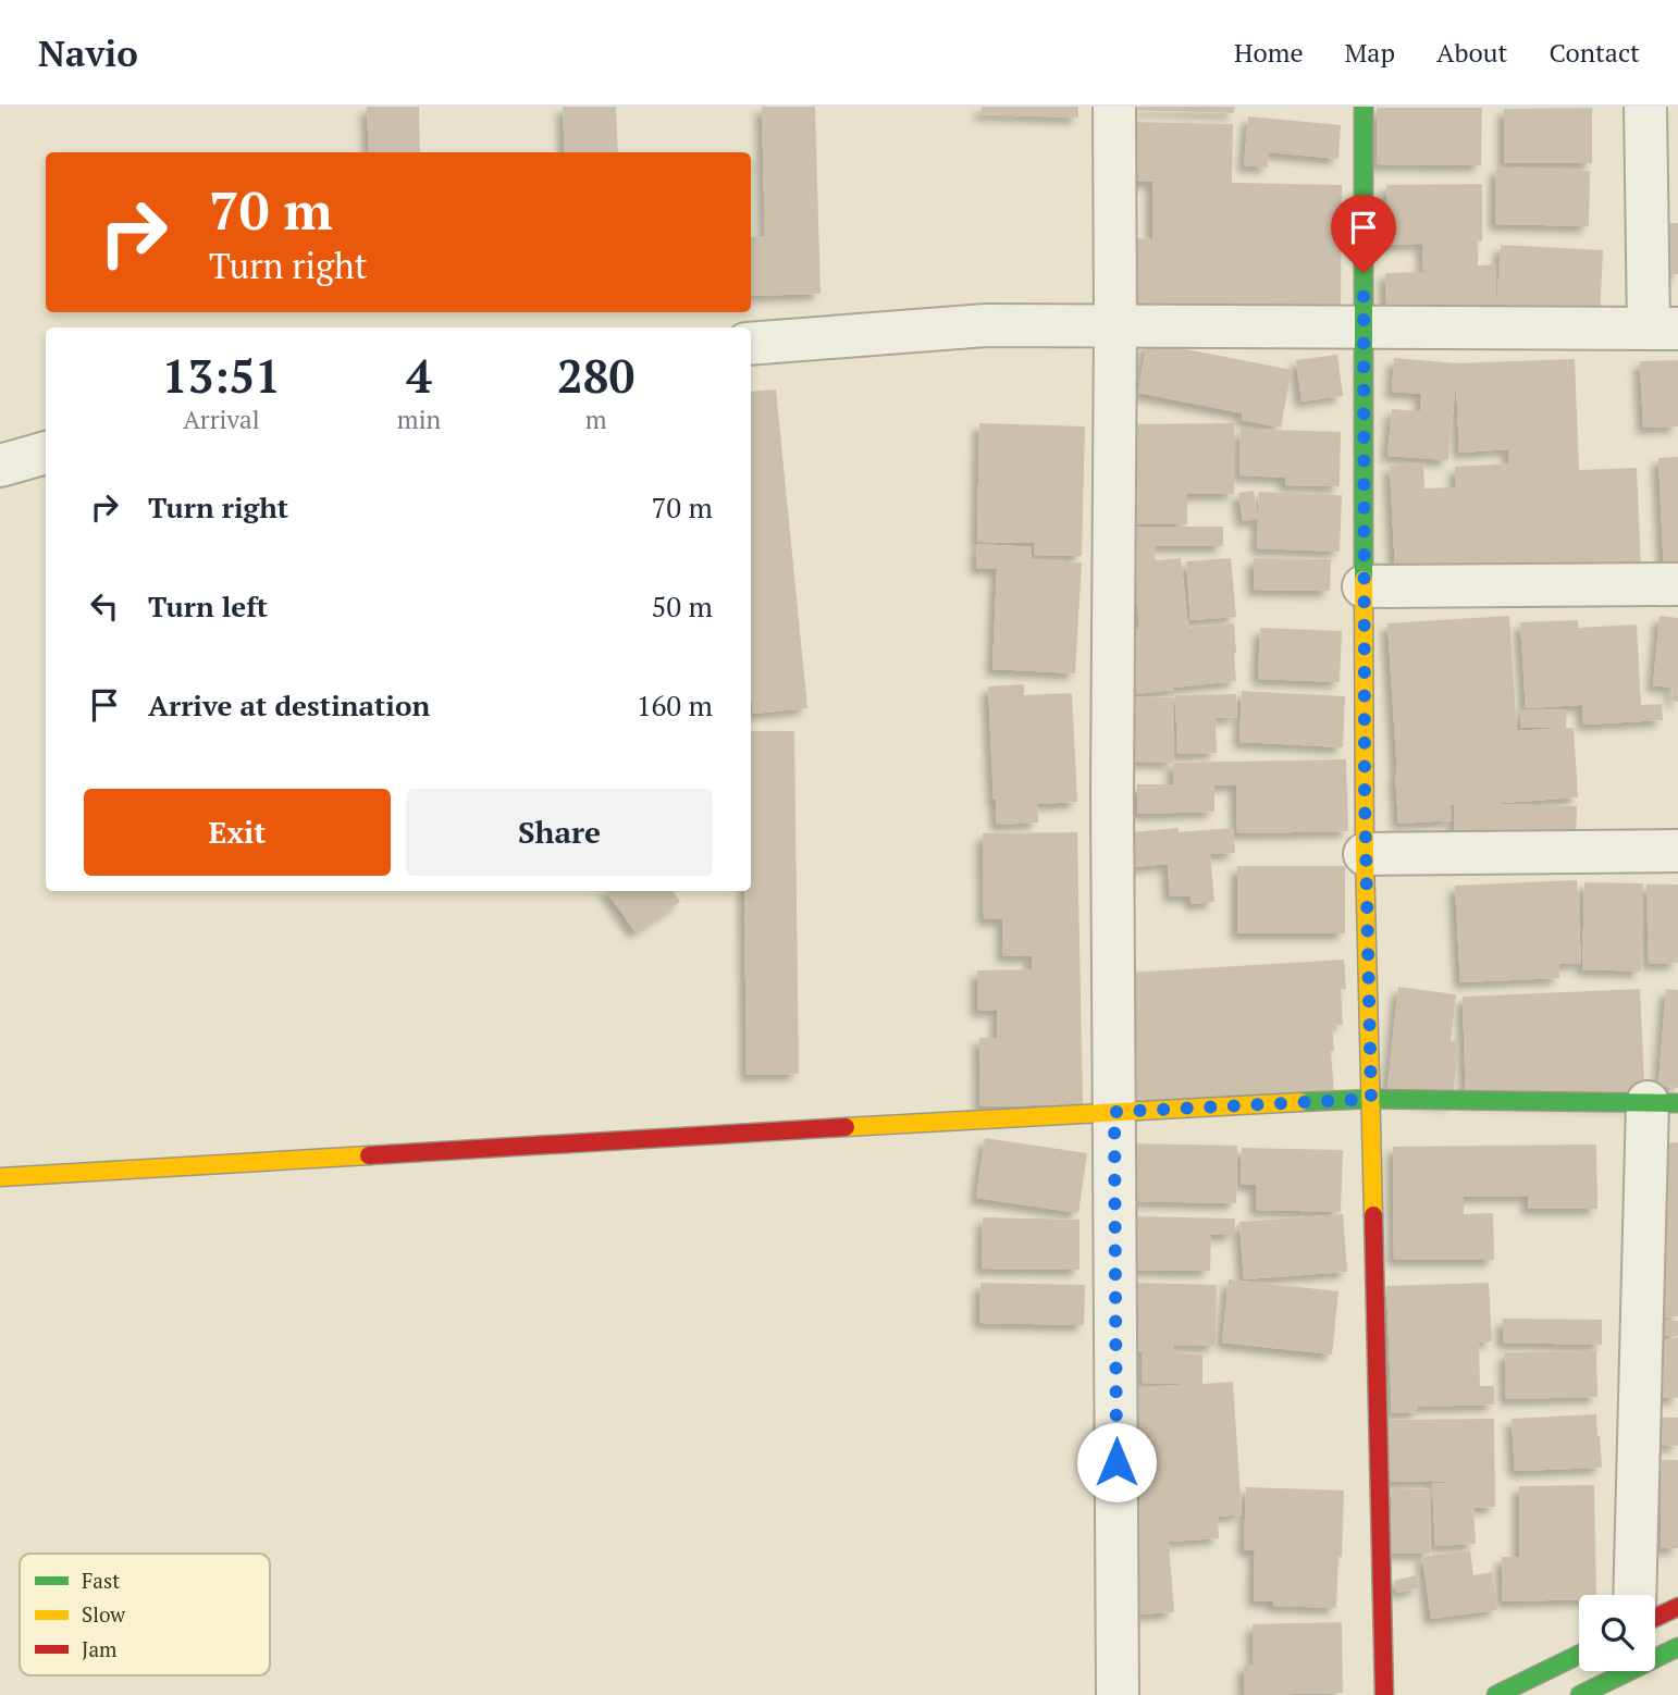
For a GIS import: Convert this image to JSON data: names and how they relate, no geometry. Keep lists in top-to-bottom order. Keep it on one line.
{"legend":["Fast","Slow","Jam"],"page":{"header":"Navio","nav":["Home","Map","About","Contact"],"turn":["70 m","Turn right"],"eta":["13:51","Arrival","4","min","280","m"],"list":[{"name":"Turn right","value":"70 m"},{"name":"Turn left","value":"50 m"},{"name":"Arrive at destination","value":"160 m"}],"buttons":["Exit","Share"]}}
